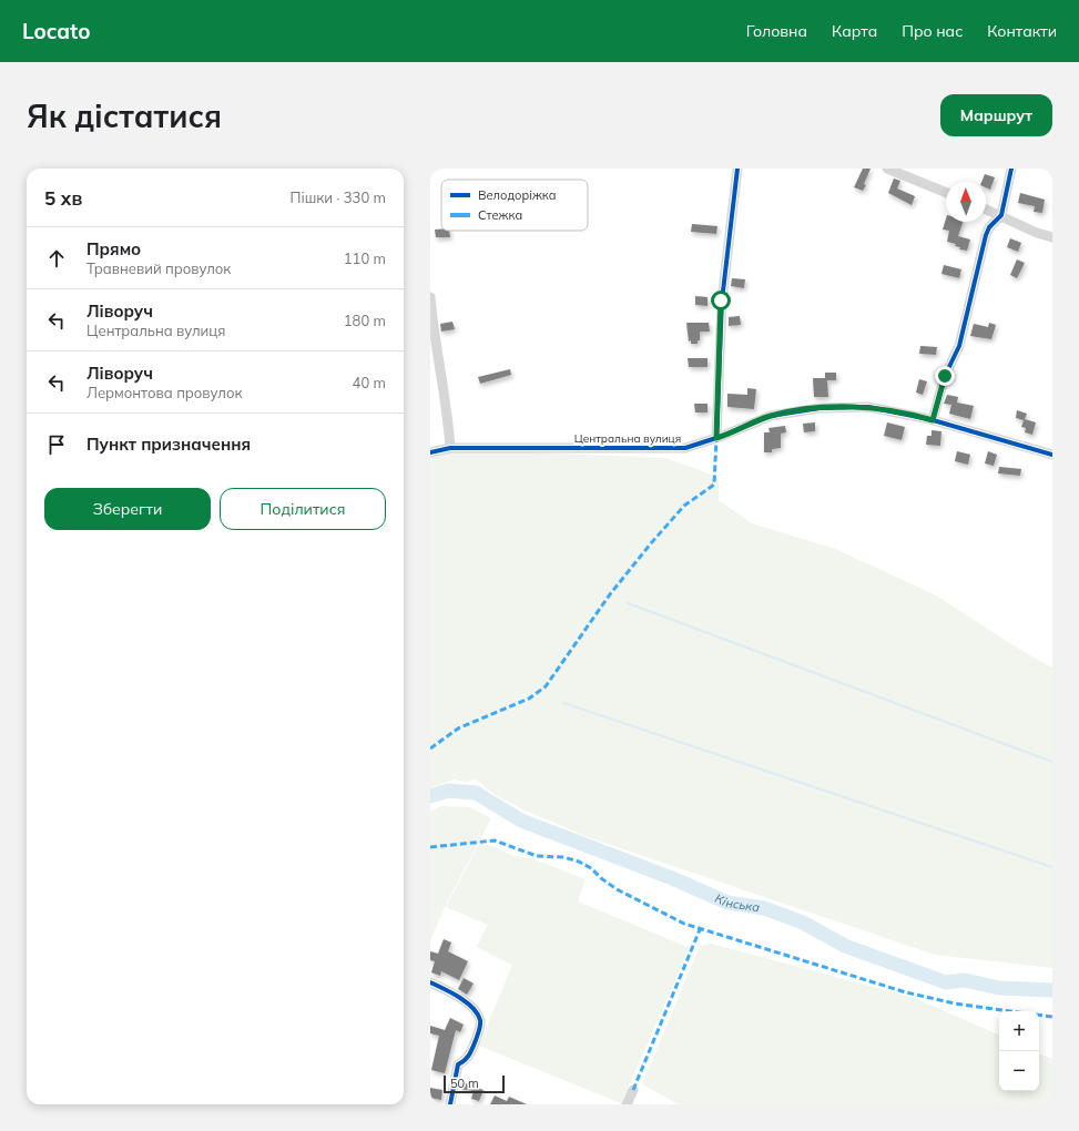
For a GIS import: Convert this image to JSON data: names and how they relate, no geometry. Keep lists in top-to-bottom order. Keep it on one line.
{"streets":{"street":["Центральна вулиця"]},"water":["Кінська"],"legend":["Велодоріжка","Стежка"],"scale_bar":"50 m","north":"top","page":{"header":"Locato","nav":["Головна","Карта","Про нас","Контакти"],"buttons":["Маршрут",["Зберегти","Поділитися"]],"title":"Як дістатися","heading":["5 хв","Пішки · 330 m"],"list":[["Прямо","Травневий провулок","110 m"],["Ліворуч","Центральна вулиця","180 m"],["Ліворуч","Лермонтова провулок","40 m"],"Пункт призначення"],"map_buttons":["+","−"],"scale":"50 m"}}
